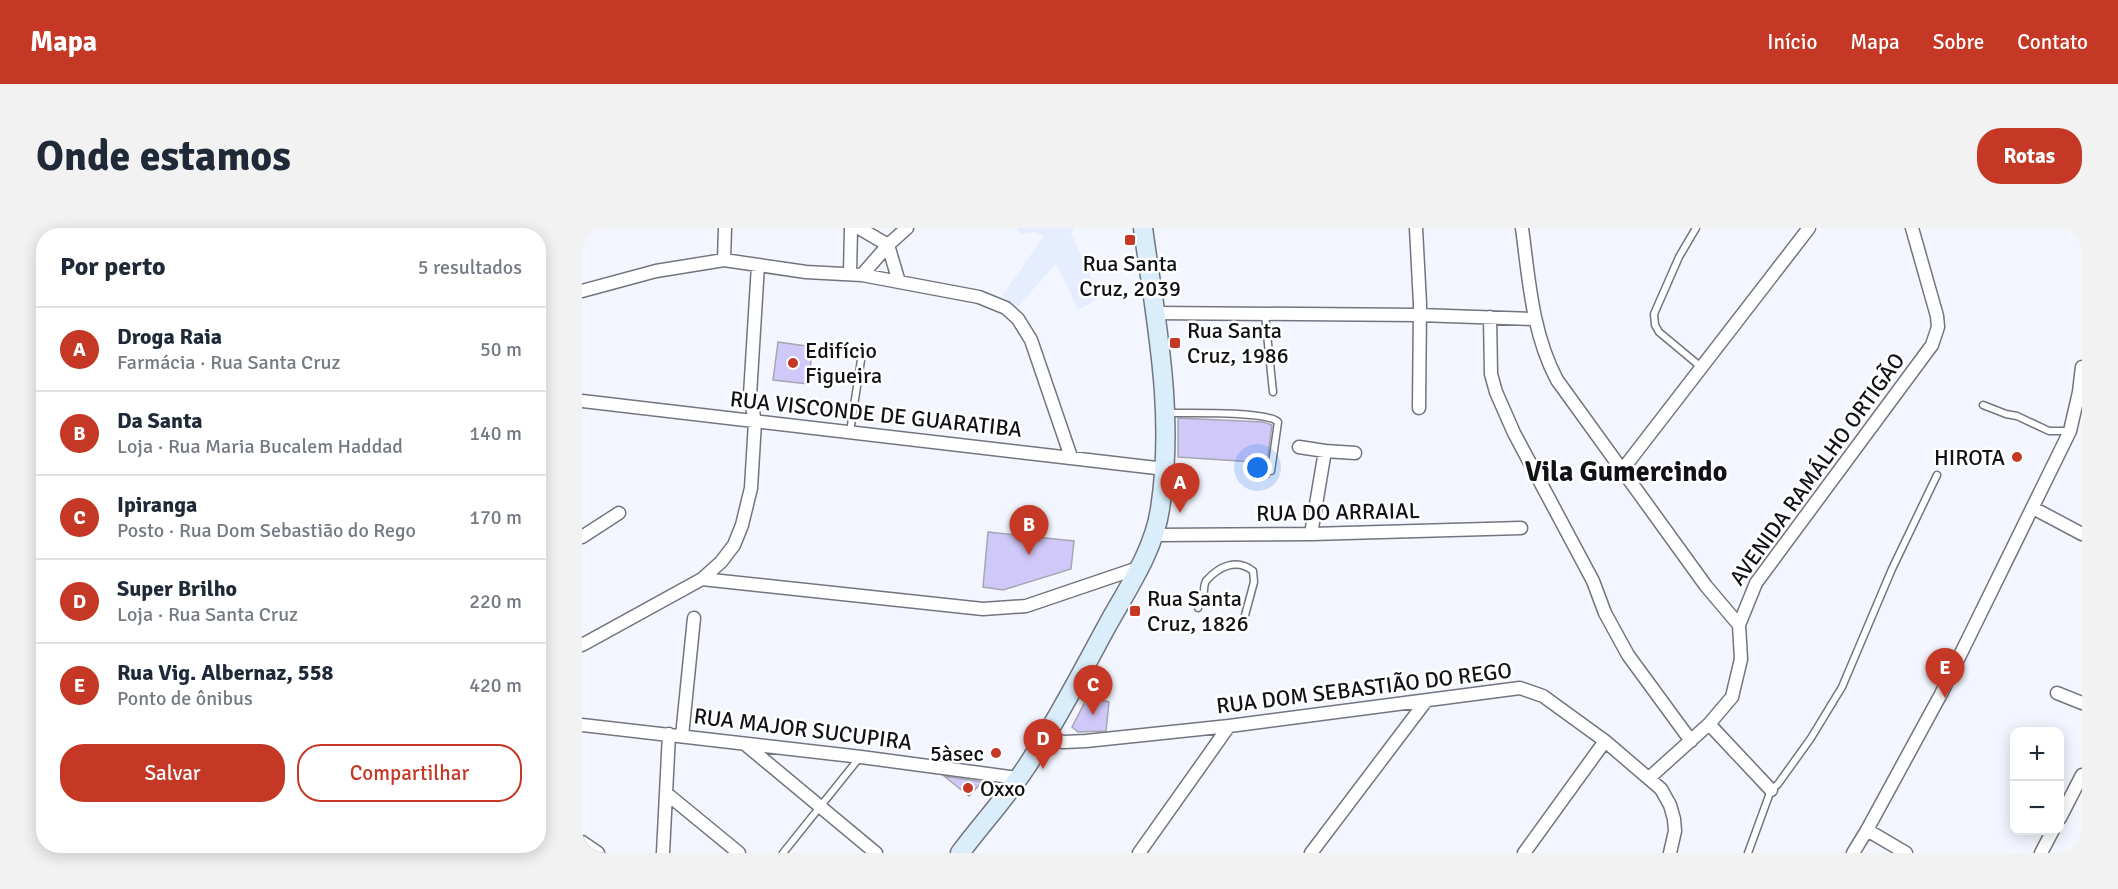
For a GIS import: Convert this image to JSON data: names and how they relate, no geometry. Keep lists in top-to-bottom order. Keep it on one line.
{"streets":{"street":["RUA VISCONDE DE GUARATIBA","AVENIDA RAMÁLHO ORTIGÃO","RUA DO ARRAIAL","RUA DOM SEBASTIÃO DO REGO","RUA MAJOR SUCUPIRA"]},"crossings":[["AVENIDA RAMÁLHO ORTIGÃO","RUA DOM SEBASTIÃO DO REGO"]],"districts":["Vila Gumercindo"],"places":{"transit":["Rua Santa Cruz, 2039","Rua Santa Cruz, 1986","Rua Santa Cruz, 1826"],"other":["Edifício Figueira","HIROTA","5àsec","Oxxo"]},"page":{"header":"Mapa","nav":["Início","Mapa","Sobre","Contato"],"buttons":["Rotas",["Salvar","Compartilhar"]],"title":"Onde estamos","heading":["Por perto","5 resultados"],"list":[{"mark":"A","name":"Droga Raia","note":"Farmácia · Rua Santa Cruz","value":"50 m"},{"mark":"B","name":"Da Santa","note":"Loja · Rua Maria Bucalem Haddad","value":"140 m"},{"mark":"C","name":"Ipiranga","note":"Posto · Rua Dom Sebastião do Rego","value":"170 m"},{"mark":"D","name":"Super Brilho","note":"Loja · Rua Santa Cruz","value":"220 m"},{"mark":"E","name":"Rua Vig. Albernaz, 558","note":"Ponto de ônibus","value":"420 m"}],"pins":["A","B","E","C","D"],"map_buttons":["+","−"]}}
